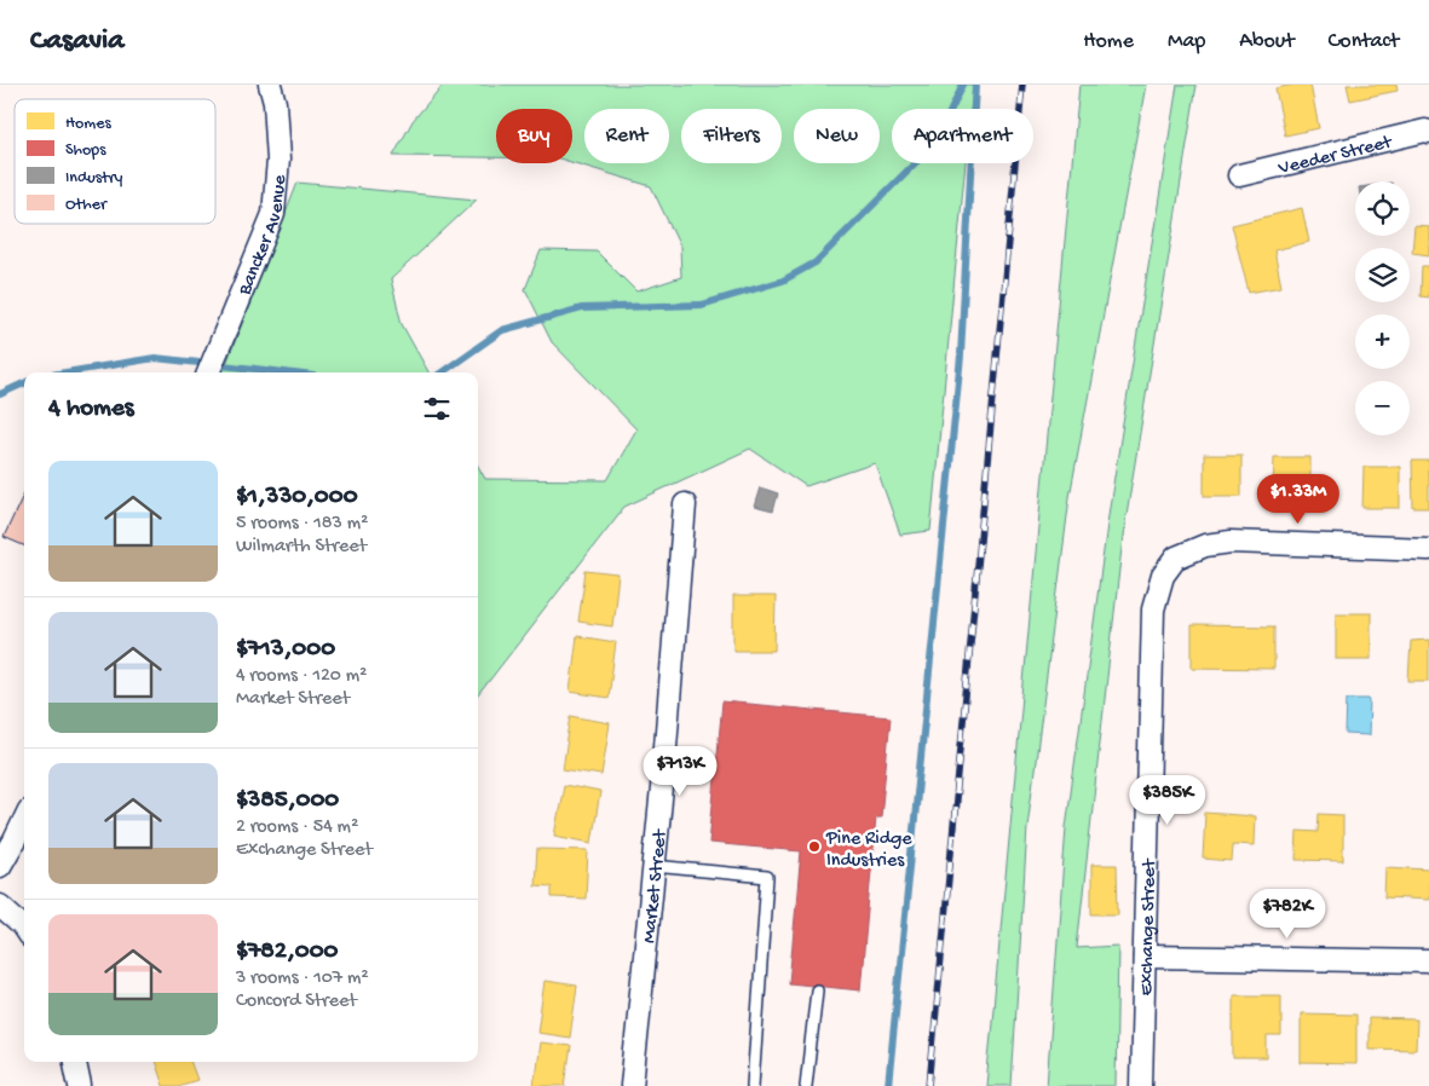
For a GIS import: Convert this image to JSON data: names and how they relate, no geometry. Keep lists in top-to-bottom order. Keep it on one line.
{"streets":{"street":["Veeder Street","Bancker Avenue","Market Street","Exchange Street"]},"places":["Pine Ridge Industries"],"legend":["Homes","Shops","Industry","Other"],"page":{"header":"Casavia","nav":["Home","Map","About","Contact"],"chip":["Buy","Rent","Filters","New","Apartment"],"map_buttons":["+","−"],"heading":"4 homes","list":[{"name":"$1,330,000","note":"5 rooms · 183 m² · Wilmarth Street"},{"name":"$713,000","note":"4 rooms · 120 m² · Market Street"},{"name":"$385,000","note":"2 rooms · 54 m² · Exchange Street"},{"name":"$782,000","note":"3 rooms · 107 m² · Concord Street"}],"price":["$1.33M","$713K","$385K","$782K"]}}
